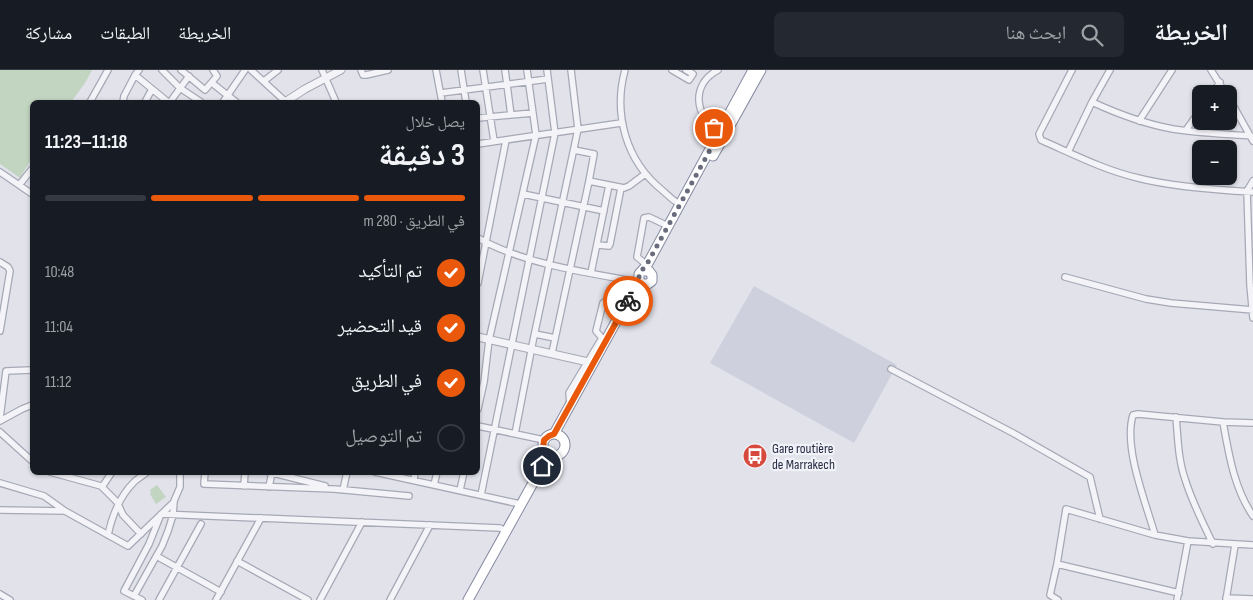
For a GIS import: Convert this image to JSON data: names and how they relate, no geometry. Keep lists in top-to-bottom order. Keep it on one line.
{"places":{"bus stop":["Gare routière de Marrakech"]},"page":{"header":"الخريطة","search":"ابحث هنا","nav":["الخريطة","الطبقات","مشاركة"],"map_buttons":["+","−"],"heading":["3 دقيقة","يصل خلال","11:18–11:23"],"bar":"في الطريق · 280 m","list":[["تم التأكيد","10:48"],["قيد التحضير","11:04"],["في الطريق","11:12"],"تم التوصيل"]}}
